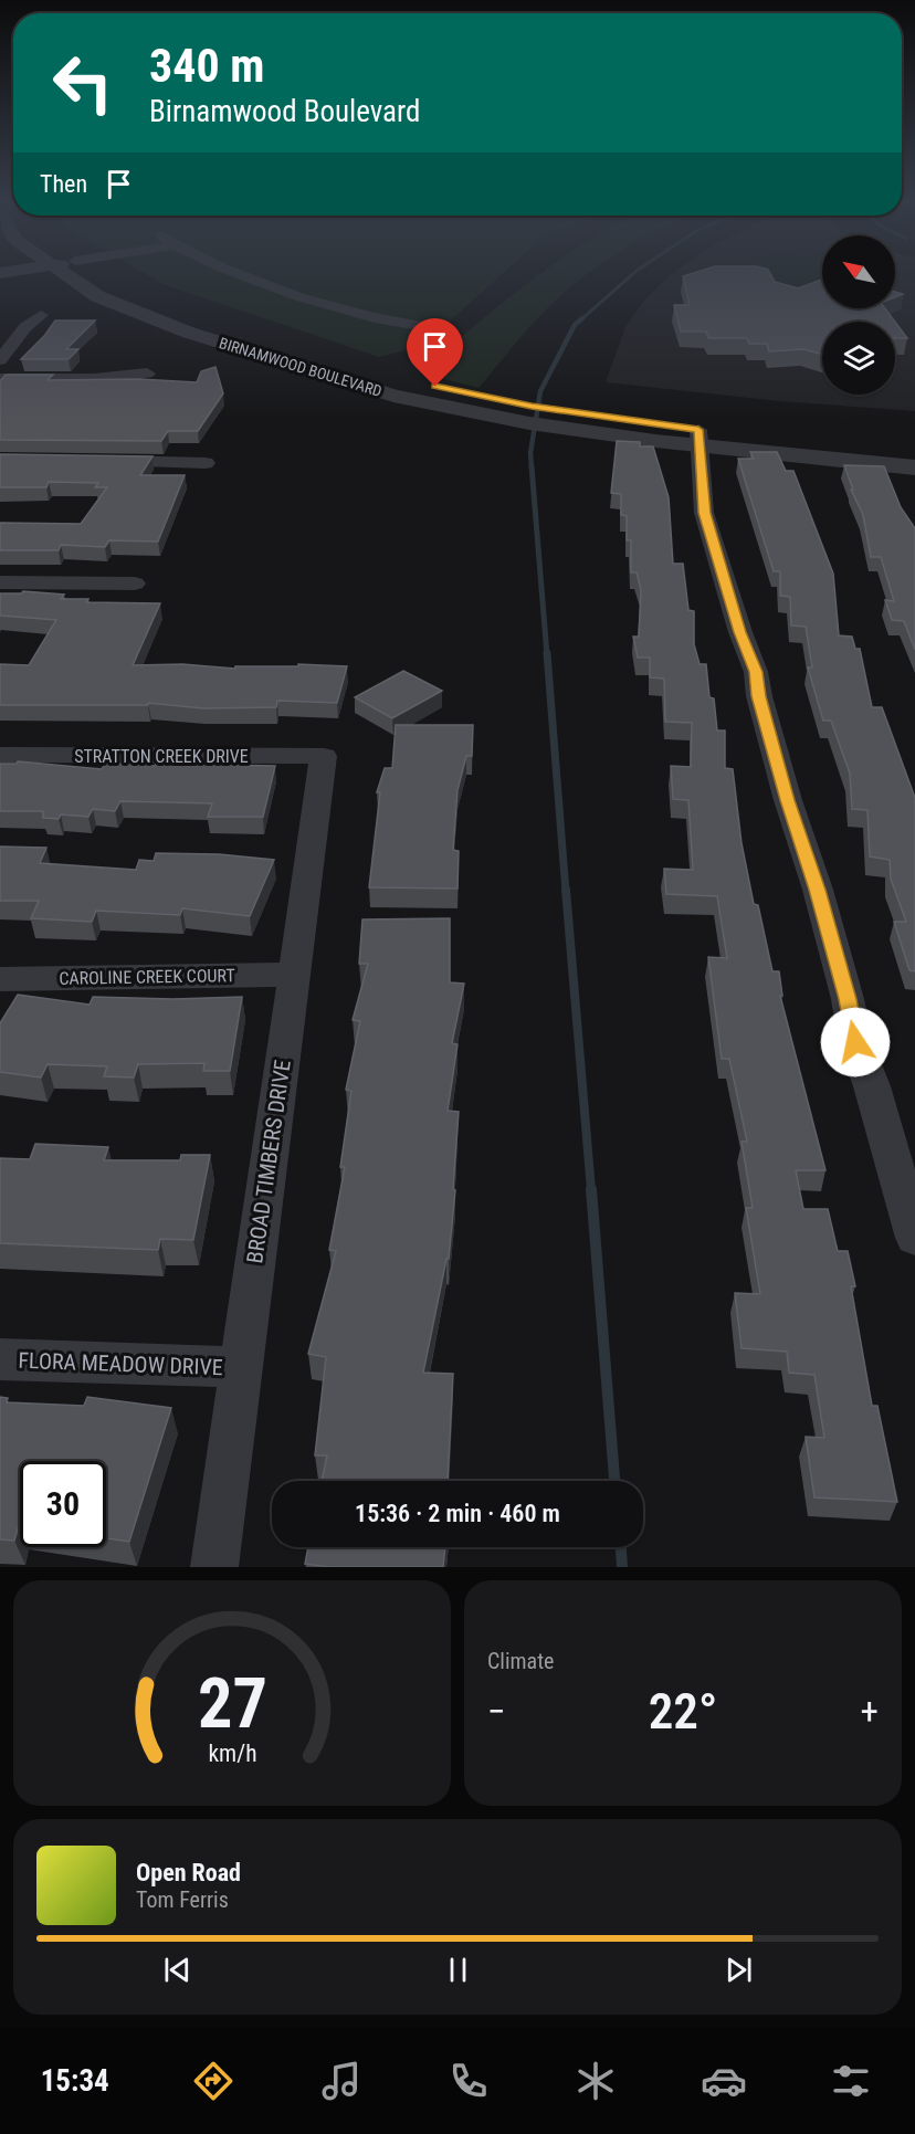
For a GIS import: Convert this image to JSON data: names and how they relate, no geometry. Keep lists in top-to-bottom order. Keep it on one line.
{"streets":{"street":["BIRNAMWOOD BOULEVARD","STRATTON CREEK DRIVE","CAROLINE CREEK COURT","BROAD TIMBERS DRIVE","FLORA MEADOW DRIVE"]},"crossings":[["STRATTON CREEK DRIVE","BROAD TIMBERS DRIVE"],["CAROLINE CREEK COURT","BROAD TIMBERS DRIVE"],["BROAD TIMBERS DRIVE","FLORA MEADOW DRIVE"]],"north":"top left","page":{"turn":["340 m","Birnamwood Boulevard"],"then":"Then","limit":"30","trip":"15:36 · 2 min · 460 m","tile":"Climate","heat":["−","22°","+"],"song":["Open Road","Tom Ferris"],"tabs":"15:34","gauge":["27","km/h"]}}
